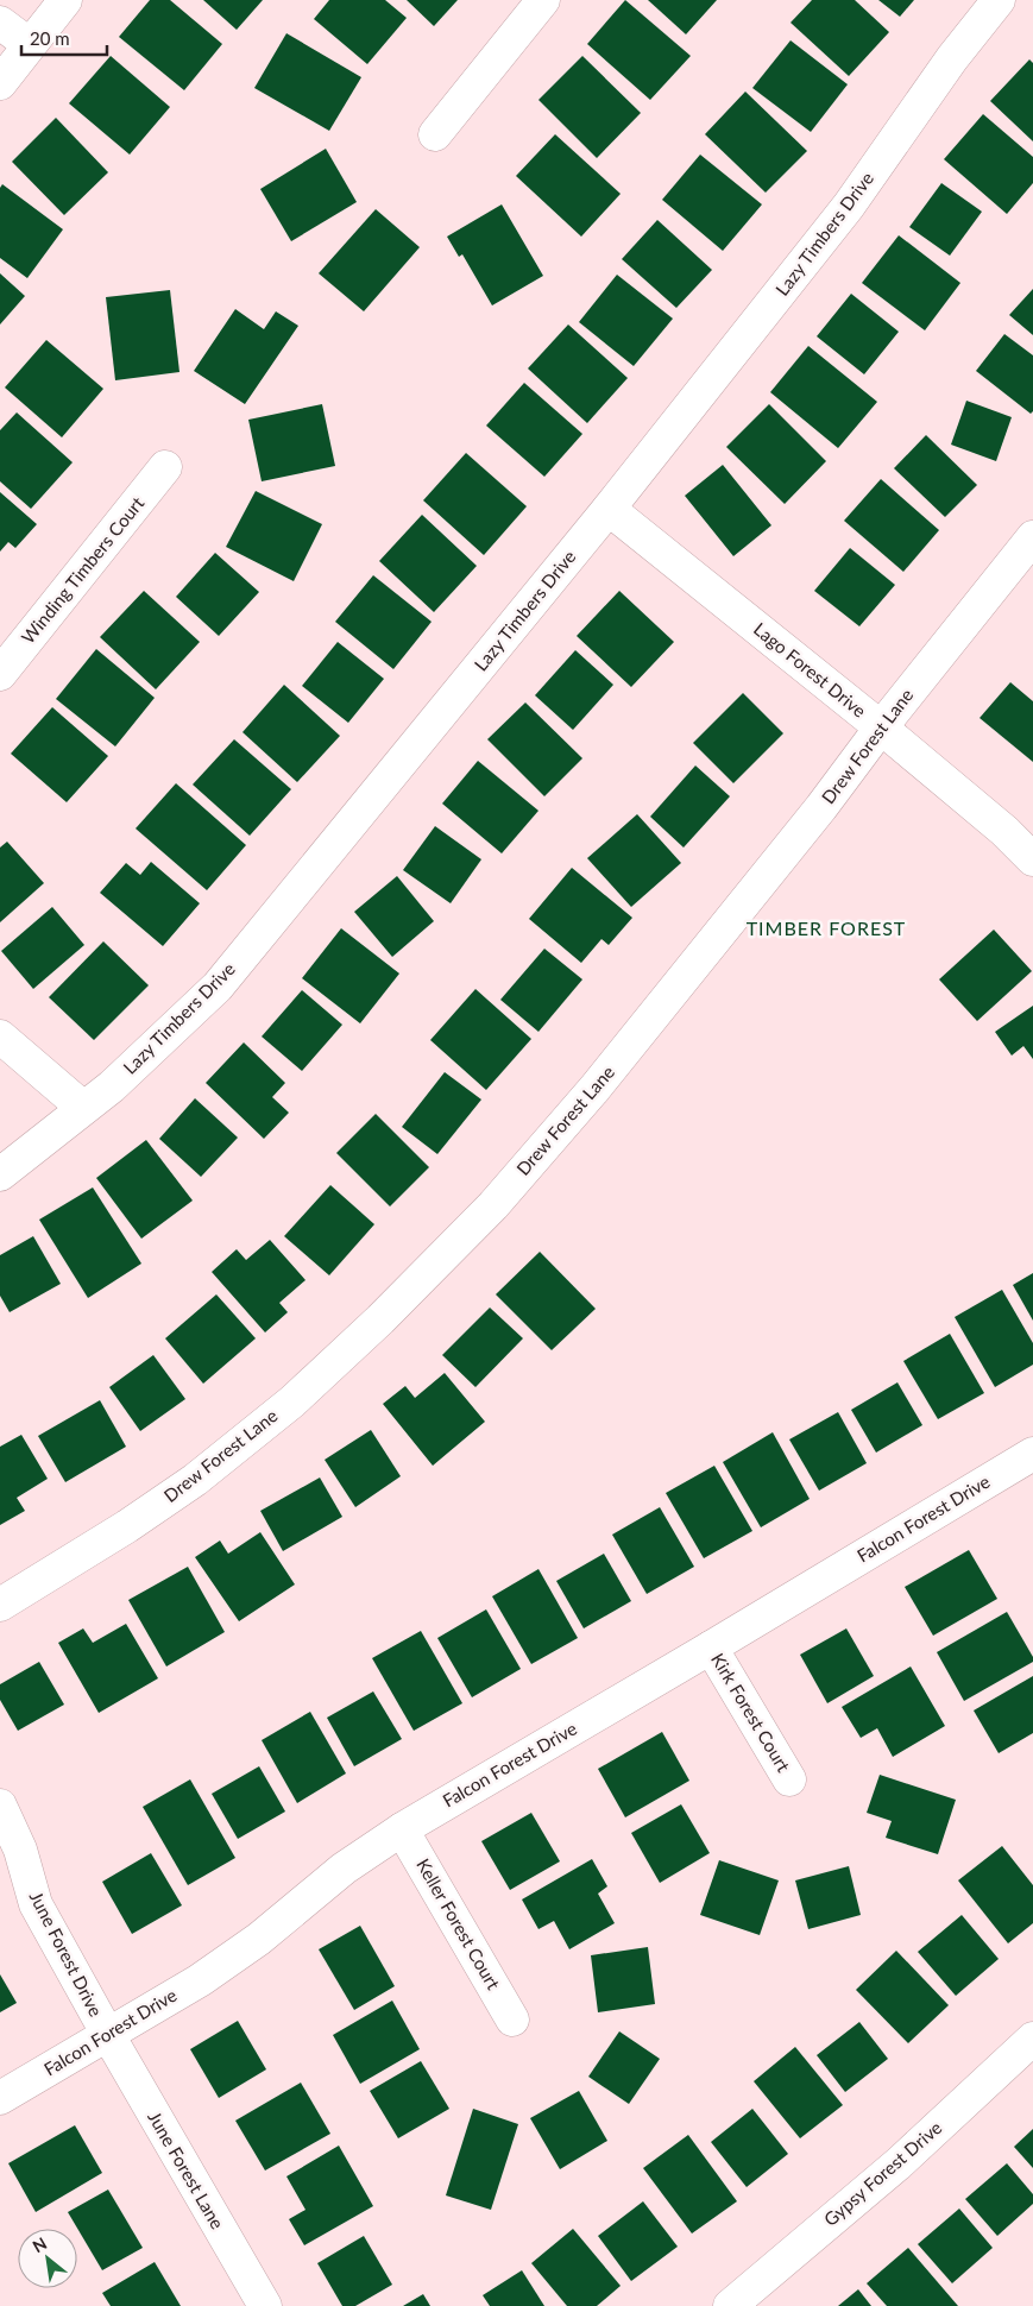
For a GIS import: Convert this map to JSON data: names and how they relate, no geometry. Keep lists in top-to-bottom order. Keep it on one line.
{"streets":{"street":["Lazy Timbers Drive","Winding Timbers Court","Lago Forest Drive","Drew Forest Lane","Falcon Forest Drive","Kirk Forest Court","Keller Forest Court","June Forest Drive","June Forest Lane","Gypsy Forest Drive"]},"crossings":[["Lazy Timbers Drive","Lago Forest Drive"],["Lago Forest Drive","Drew Forest Lane"],["Falcon Forest Drive","Kirk Forest Court"],["Falcon Forest Drive","Keller Forest Court"],["Falcon Forest Drive","June Forest Drive"],["Falcon Forest Drive","June Forest Lane"],["June Forest Drive","June Forest Lane"]],"districts":["TIMBER FOREST"],"scale_bar":"20 m","north":"top left"}
